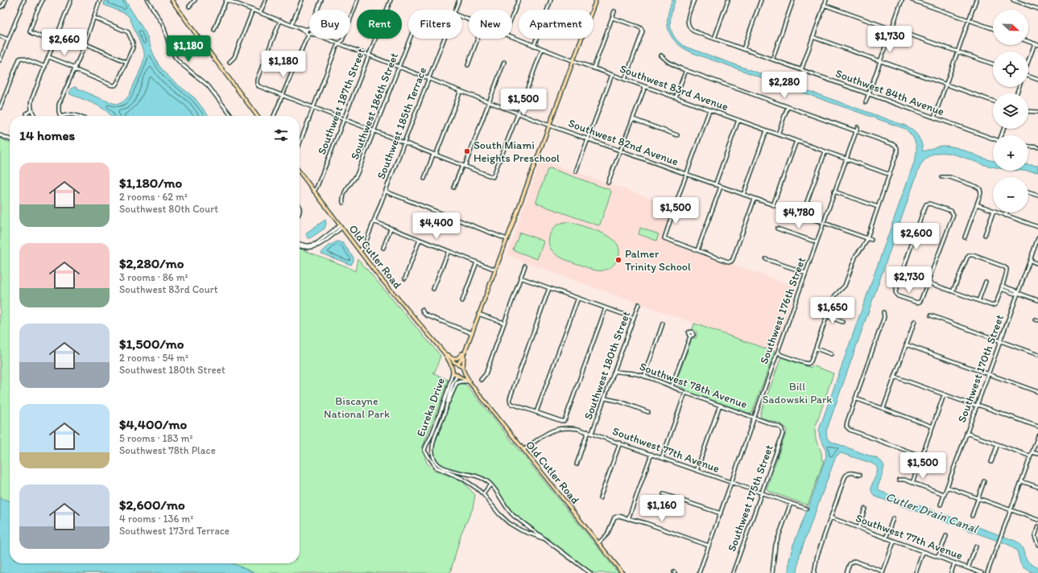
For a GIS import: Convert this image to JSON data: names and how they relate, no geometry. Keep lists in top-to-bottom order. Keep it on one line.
{"streets":{"main road":["Old Cutler Road"],"street":["Southwest 83rd Avenue","Southwest 84th Avenue","Southwest 187th Street","Southwest 186th Street","Southwest 185th Terrace","Southwest 82nd Avenue","Southwest 176th Street","Southwest 180th Street","Southwest 170th Street","Southwest 78th Avenue","Eureka Drive","Southwest 77th Avenue","Southwest 175th Street"]},"crossings":[["Southwest 83rd Avenue","Southwest 176th Street"],["Southwest 187th Street","Southwest 82nd Avenue"],["Southwest 187th Street","Old Cutler Road"],["Southwest 186th Street","Southwest 82nd Avenue"],["Southwest 185th Terrace","Southwest 82nd Avenue"],["Southwest 185th Terrace","Old Cutler Road"],["Southwest 82nd Avenue","Southwest 176th Street"],["Old Cutler Road","Eureka Drive"],["Old Cutler Road","Southwest 77th Avenue"],["Southwest 176th Street","Southwest 78th Avenue"],["Southwest 176th Street","Southwest 77th Avenue"],["Southwest 180th Street","Southwest 78th Avenue"],["Southwest 180th Street","Southwest 77th Avenue"],["Southwest 78th Avenue","Southwest 175th Street"],["Southwest 77th Avenue","Southwest 175th Street"]],"water":["Cutler Drain Canal"],"parks":["Bill Sadowski Park","Biscayne National Park"],"places":["South Miami Heights Preschool","Palmer Trinity School"],"north":"right","page":{"map_buttons":["+","−"],"chip":["Buy","Rent","Filters","New","Apartment"],"price":["$1,730","$2,660","$1,180","$1,180","$2,280","$1,500","$1,500","$4,780","$4,400","$2,600","$2,730","$1,650","$1,500","$1,160"],"heading":"14 homes","list":[{"name":"$1,180/mo","note":"2 rooms · 62 m² · Southwest 80th Court"},{"name":"$2,280/mo","note":"3 rooms · 86 m² · Southwest 83rd Court"},{"name":"$1,500/mo","note":"2 rooms · 54 m² · Southwest 180th Street"},{"name":"$4,400/mo","note":"5 rooms · 183 m² · Southwest 78th Place"},{"name":"$2,600/mo","note":"4 rooms · 136 m² · Southwest 173rd Terrace"}]}}
